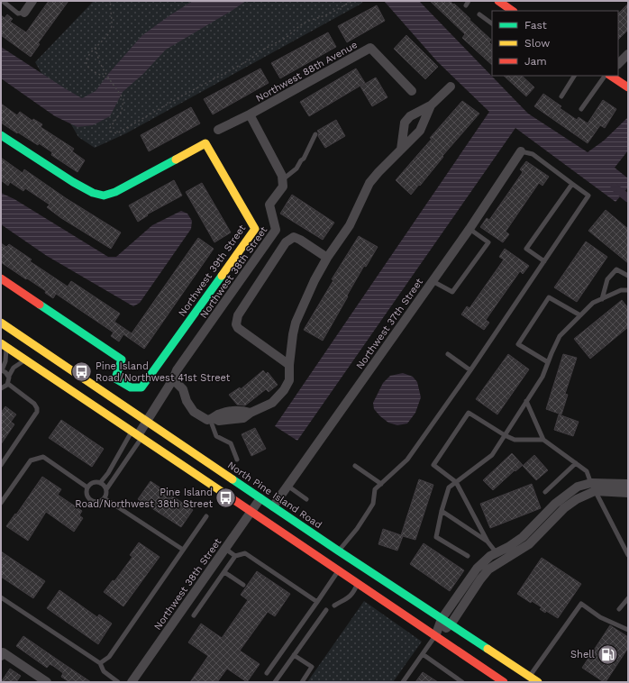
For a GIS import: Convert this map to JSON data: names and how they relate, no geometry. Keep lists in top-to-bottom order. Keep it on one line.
{"streets":{"main road":["Northwest 39th Street","North Pine Island Road"],"street":["Northwest 88th Avenue","Northwest 38th Street","Northwest 37th Street"]},"crossings":[["Northwest 38th Street","North Pine Island Road"],["Northwest 37th Street","North Pine Island Road"]],"places":{"bus stop":["Pine Island Road/Northwest 41st Street","Pine Island Road/Northwest 38th Street"],"fuel station":["Shell"]},"legend":["Fast","Slow","Jam"]}
